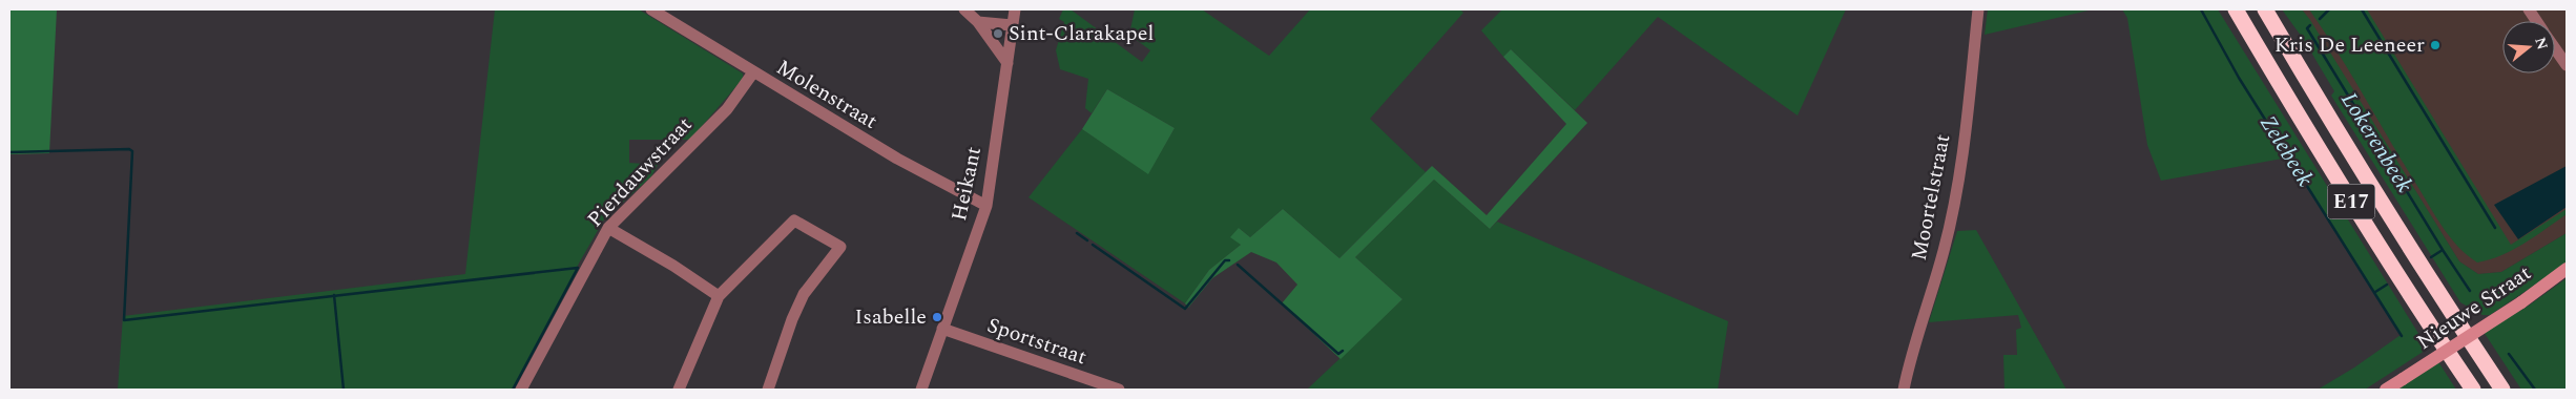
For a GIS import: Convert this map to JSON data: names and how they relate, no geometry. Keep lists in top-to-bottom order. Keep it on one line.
{"streets":{"highway":["E17"],"street":["Molenstraat","Pierdauwstraat","Heikant","Moortelstraat","Nieuwe Straat","Sportstraat"]},"crossings":[["Molenstraat","Pierdauwstraat"],["Molenstraat","Heikant"],["Heikant","Sportstraat"]],"water":["Lokerenbeek","Zelebeek"],"places":["Sint-Clarakapel","Kris De Leeneer","Isabelle"],"north":"right"}
